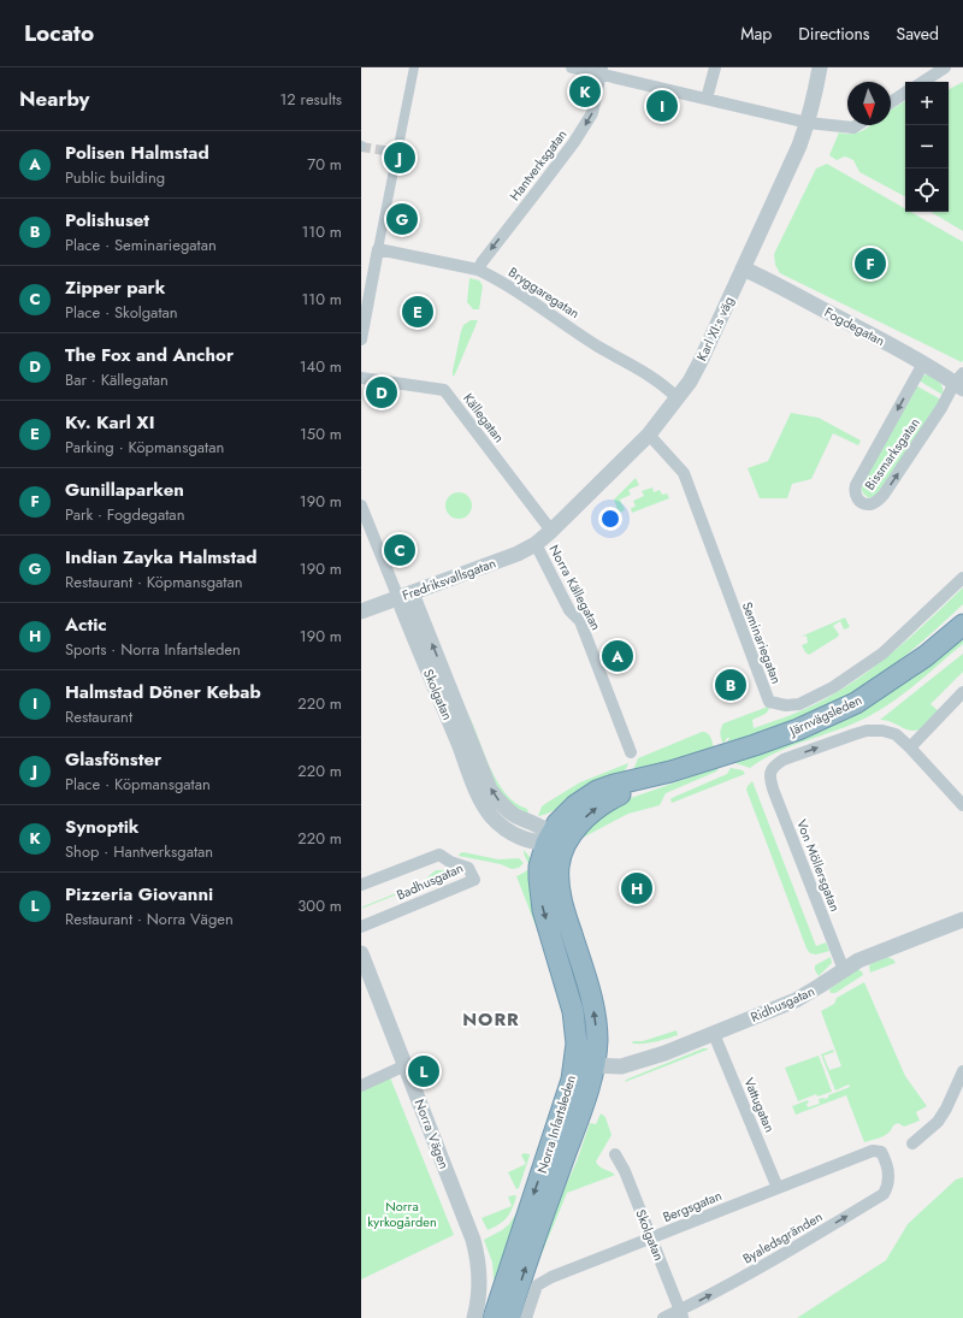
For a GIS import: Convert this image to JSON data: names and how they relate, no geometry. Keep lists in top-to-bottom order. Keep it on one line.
{"streets":{"highway":["Järnvägsleden","Norra Infartsleden"],"street":["Hantverksgatan","Bryggaregatan","Fogdegatan","Karl XI:s väg","Källegatan","Bissmarksgatan","Fredriksvallsgatan","Norra Källegatan","Seminariegatan","Skolgatan","Von Möllersgatan","Badhusgatan","Ridhusgatan","Vattugatan","Norra Vägen","Bergsgatan","Byaledsgränden"]},"crossings":[["Hantverksgatan","Bryggaregatan"],["Bryggaregatan","Karl XI:s väg"],["Fogdegatan","Karl XI:s väg"],["Fogdegatan","Bissmarksgatan"],["Karl XI:s väg","Källegatan"],["Karl XI:s väg","Fredriksvallsgatan"],["Karl XI:s väg","Norra Källegatan"],["Karl XI:s väg","Seminariegatan"],["Fredriksvallsgatan","Norra Källegatan"],["Fredriksvallsgatan","Skolgatan"],["Skolgatan","Järnvägsleden"],["Skolgatan","Norra Infartsleden"],["Skolgatan","Bergsgatan"],["Skolgatan","Byaledsgränden"],["Järnvägsleden","Norra Infartsleden"],["Von Möllersgatan","Ridhusgatan"],["Ridhusgatan","Vattugatan"],["Ridhusgatan","Norra Infartsleden"],["Vattugatan","Bergsgatan"],["Bergsgatan","Byaledsgränden"]],"one_way":["Hantverksgatan","Byaledsgränden"],"districts":["NORR"],"parks":["Norra kyrkogården"],"north":"bottom","page":{"header":"Locato","nav":["Map","Directions","Saved"],"heading":["Nearby","12 results"],"pins":["K","I","J","G","F","E","D","C","A","B","H","L"],"map_buttons":["+","−"],"list":[{"mark":"A","name":"Polisen Halmstad","note":"Public building","value":"70 m"},{"mark":"B","name":"Polishuset","note":"Place · Seminariegatan","value":"110 m"},{"mark":"C","name":"Zipper park","note":"Place · Skolgatan","value":"110 m"},{"mark":"D","name":"The Fox and Anchor","note":"Bar · Källegatan","value":"140 m"},{"mark":"E","name":"Kv. Karl XI","note":"Parking · Köpmansgatan","value":"150 m"},{"mark":"F","name":"Gunillaparken","note":"Park · Fogdegatan","value":"190 m"},{"mark":"G","name":"Indian Zayka Halmstad","note":"Restaurant · Köpmansgatan","value":"190 m"},{"mark":"H","name":"Actic","note":"Sports · Norra Infartsleden","value":"190 m"},{"mark":"I","name":"Halmstad Döner Kebab","note":"Restaurant","value":"220 m"},{"mark":"J","name":"Glasfönster","note":"Place · Köpmansgatan","value":"220 m"},{"mark":"K","name":"Synoptik","note":"Shop · Hantverksgatan","value":"220 m"},{"mark":"L","name":"Pizzeria Giovanni","note":"Restaurant · Norra Vägen","value":"300 m"}]}}
